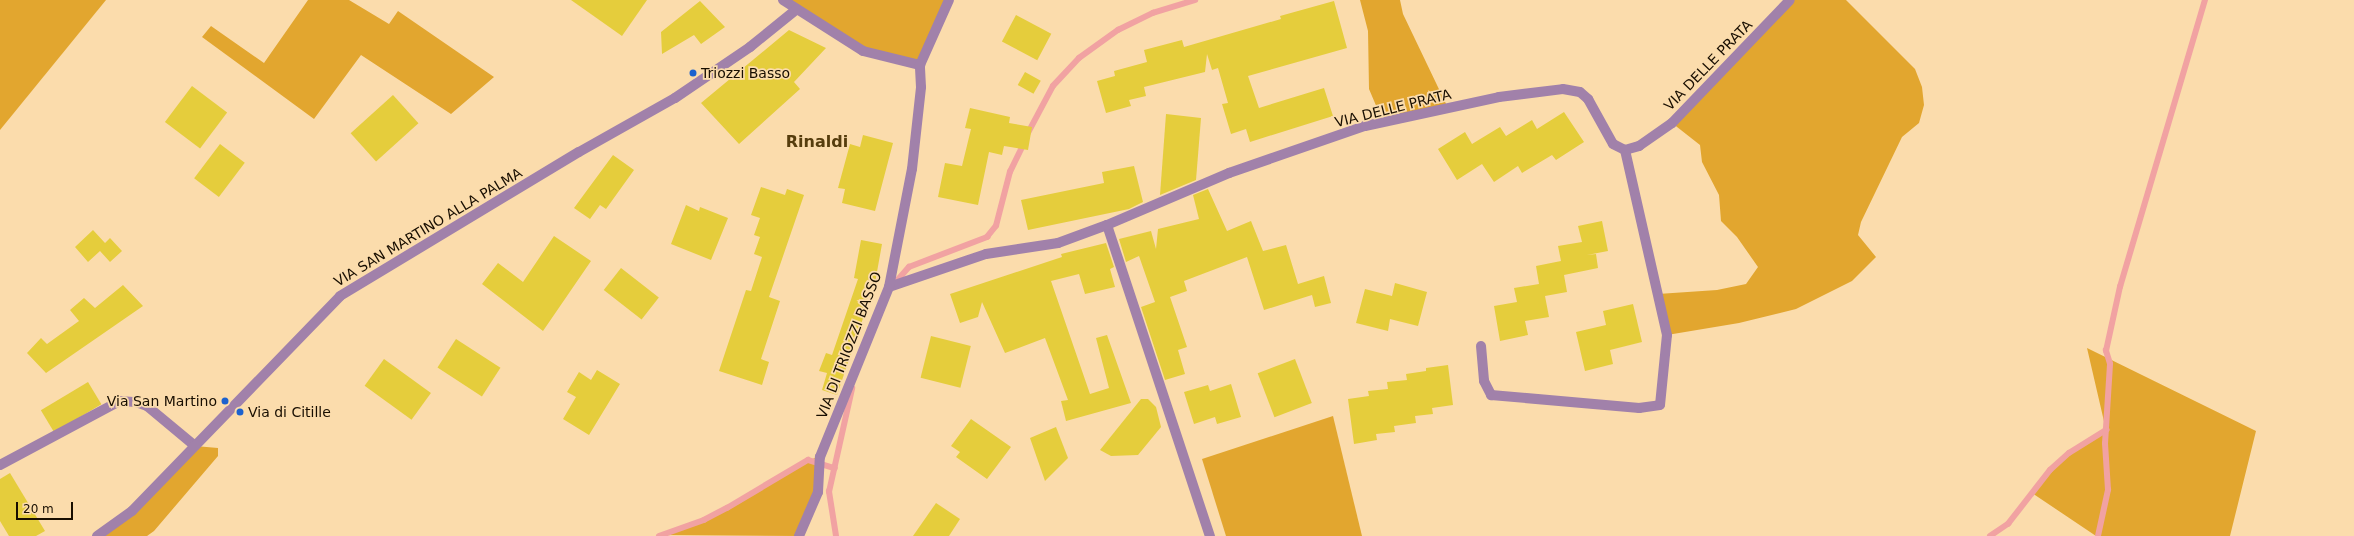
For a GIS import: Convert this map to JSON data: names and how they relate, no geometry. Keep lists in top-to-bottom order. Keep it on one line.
{"streets":{"street":["VIA DELLE PRATA","VIA SAN MARTINO ALLA PALMA","VIA DI TRIOZZI BASSO"]},"crossings":[["VIA DELLE PRATA","VIA DI TRIOZZI BASSO"]],"districts":["Rinaldi"],"places":["Triozzi Basso","Via San Martino","Via di Citille"],"scale_bar":"20 m"}
